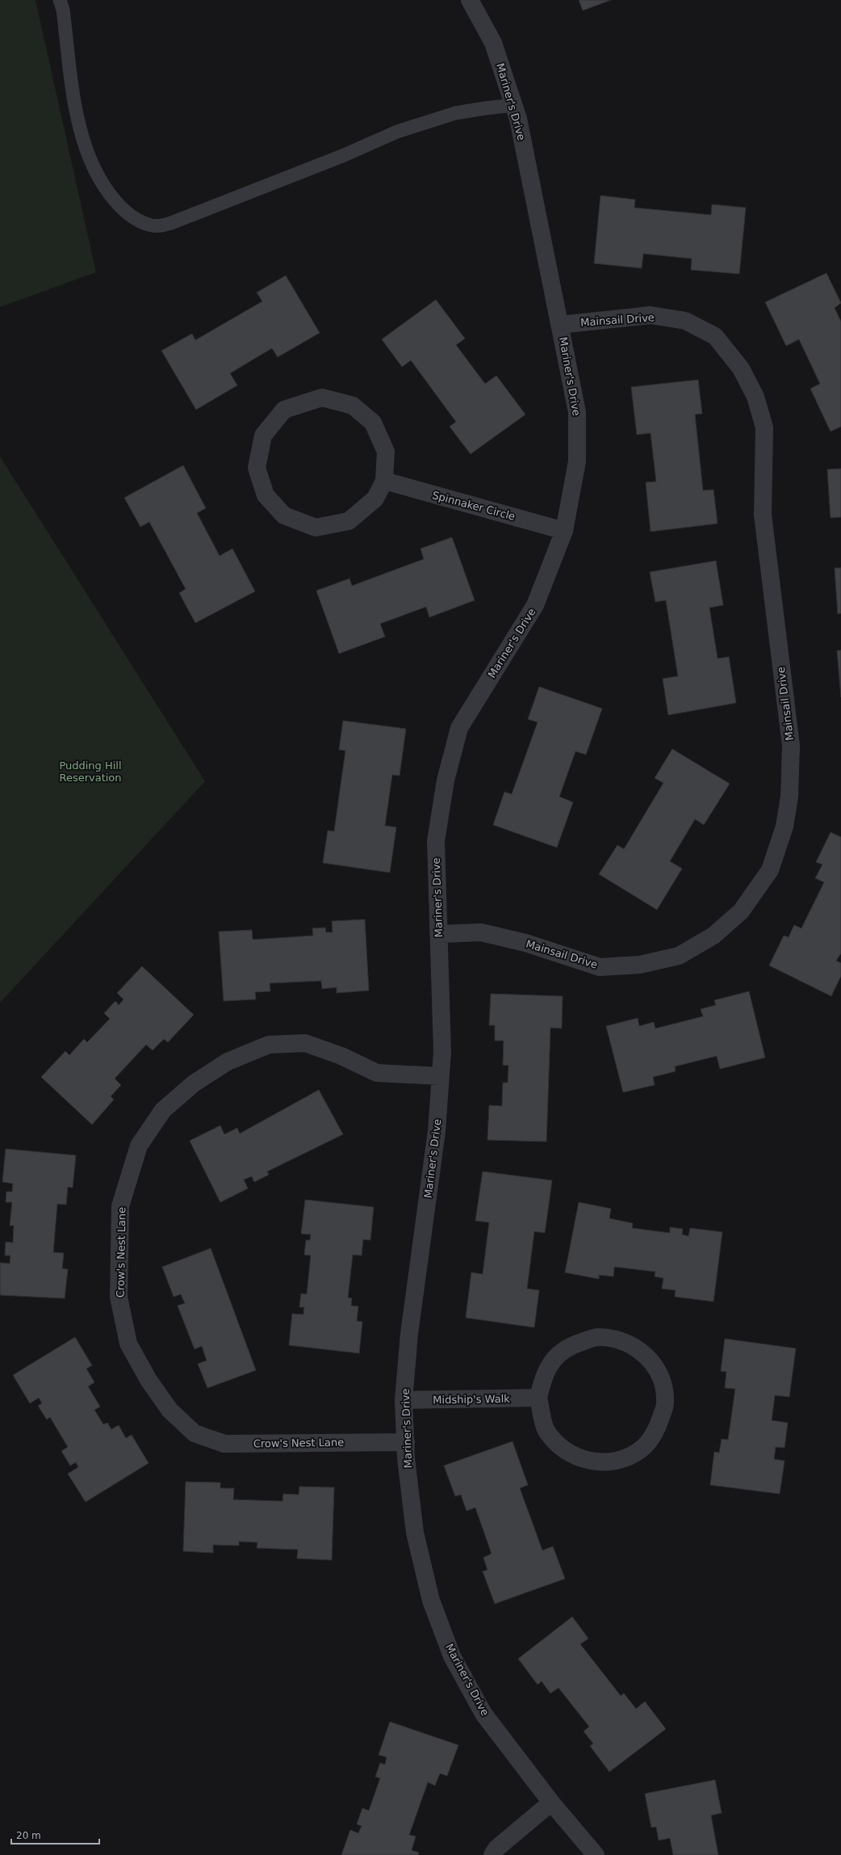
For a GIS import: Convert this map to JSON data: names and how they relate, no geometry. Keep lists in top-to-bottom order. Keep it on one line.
{"streets":{"street":["Mariner's Drive","Mainsail Drive","Spinnaker Circle","Crow's Nest Lane","Midship's Walk"]},"crossings":[["Mariner's Drive","Mainsail Drive"],["Mariner's Drive","Spinnaker Circle"],["Mariner's Drive","Crow's Nest Lane"],["Mariner's Drive","Midship's Walk"]],"parks":["Pudding Hill Reservation"],"scale_bar":"20 m"}
